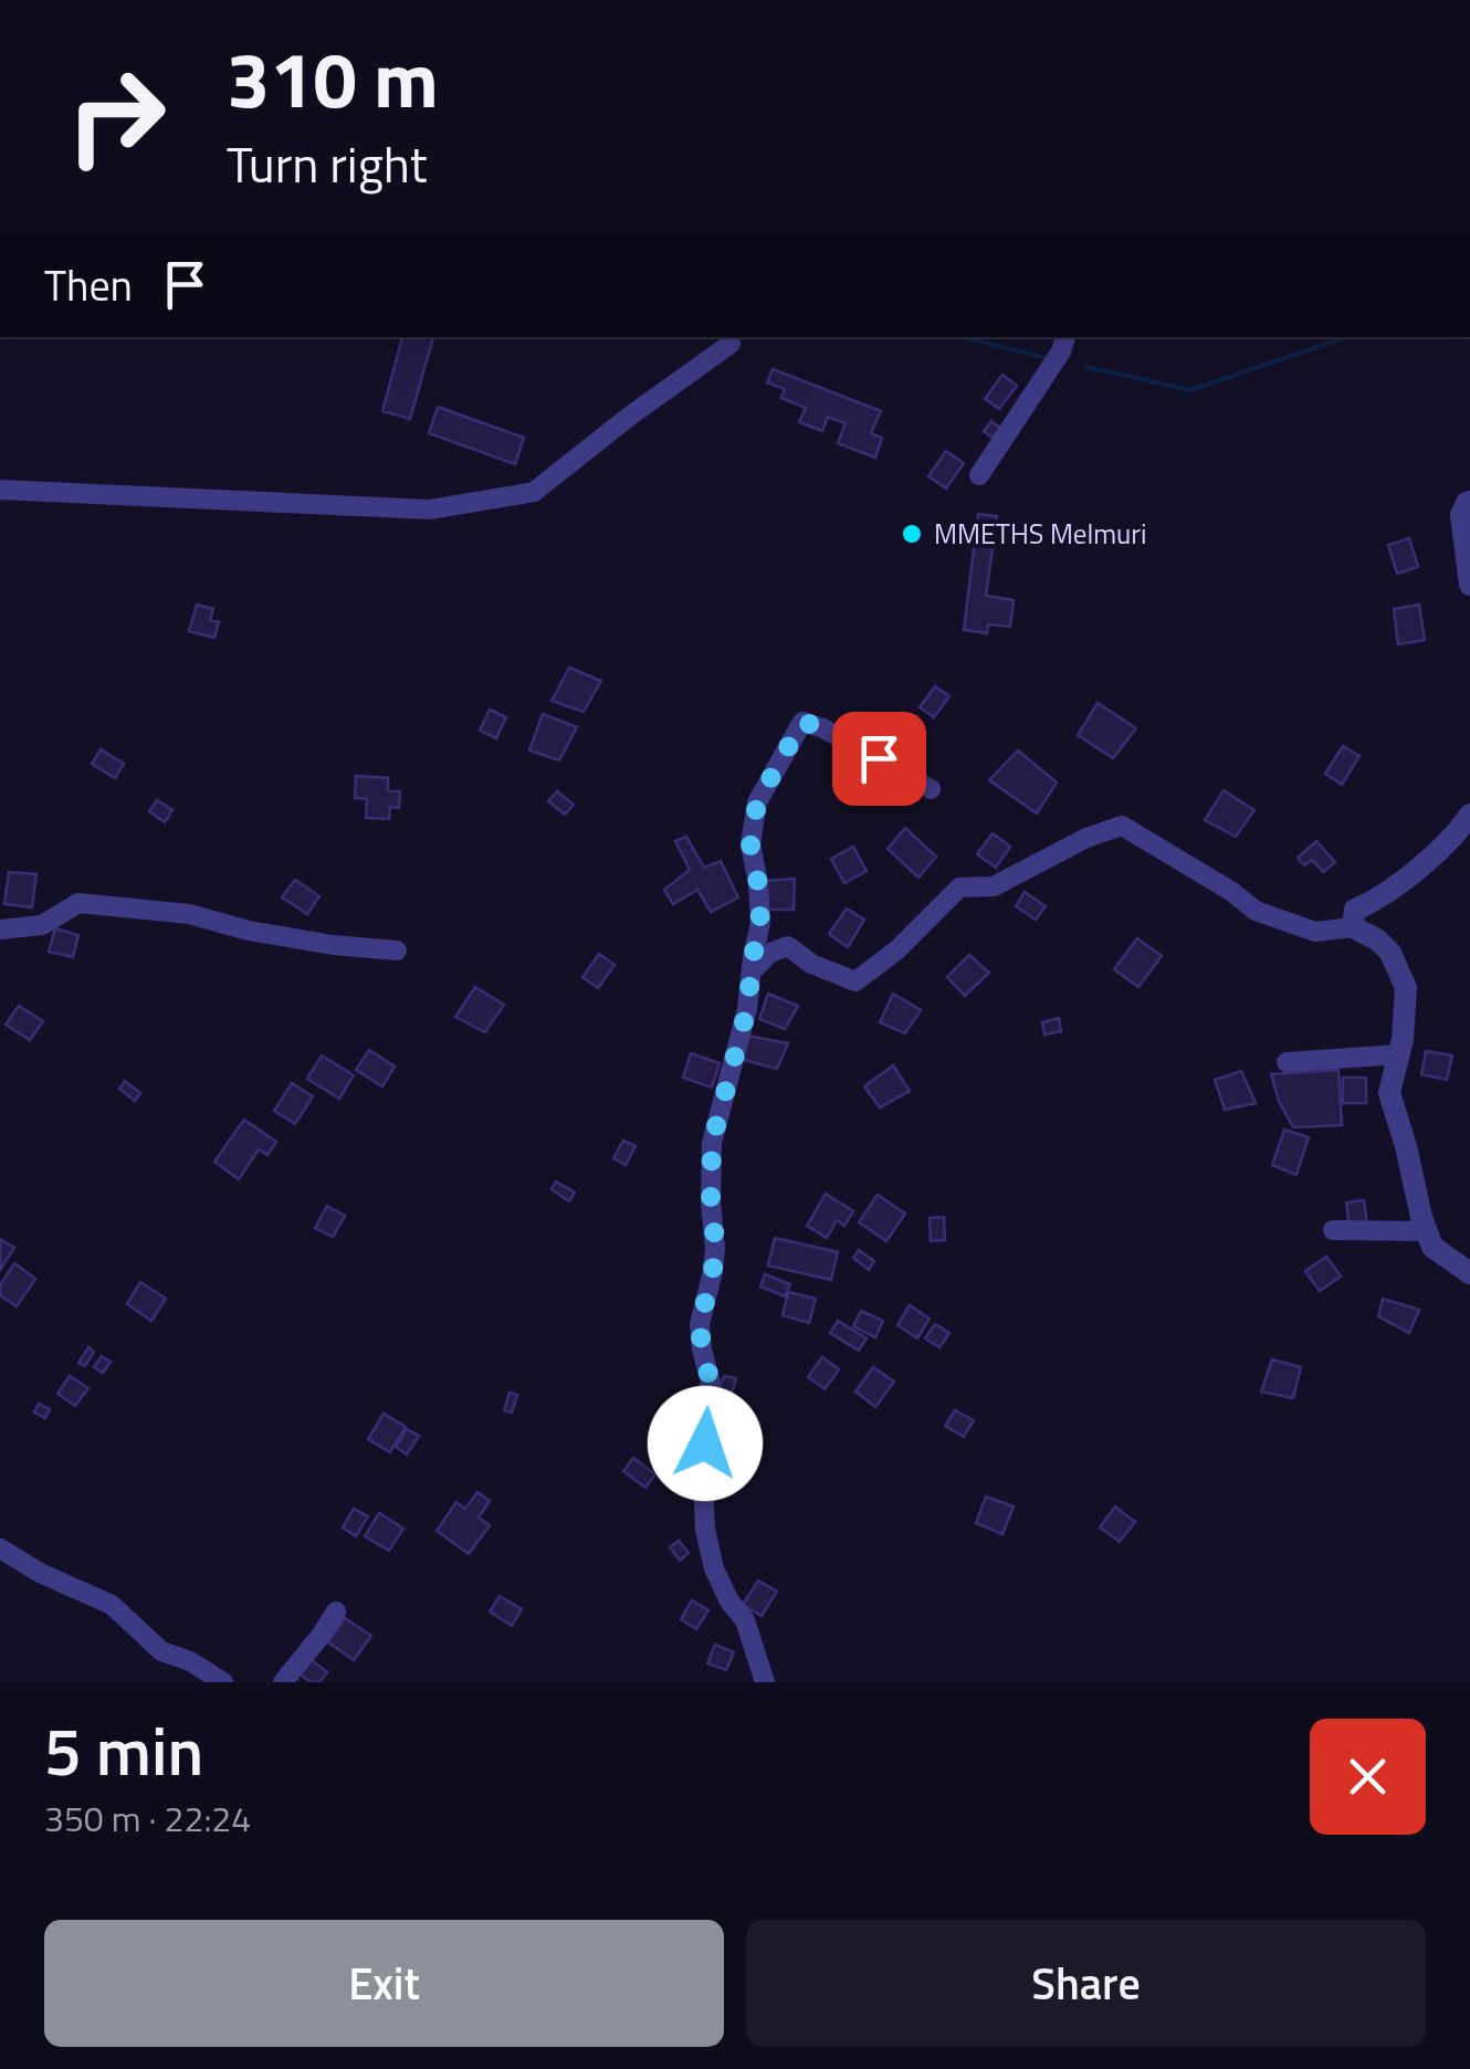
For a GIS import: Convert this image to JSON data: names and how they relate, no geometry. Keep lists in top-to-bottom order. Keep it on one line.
{"places":["MMETHS Melmuri"],"page":{"turn":["310 m","Turn right"],"then":"Then","heading":["5 min","350 m · 22:24"],"buttons":["Exit","Share"]}}
